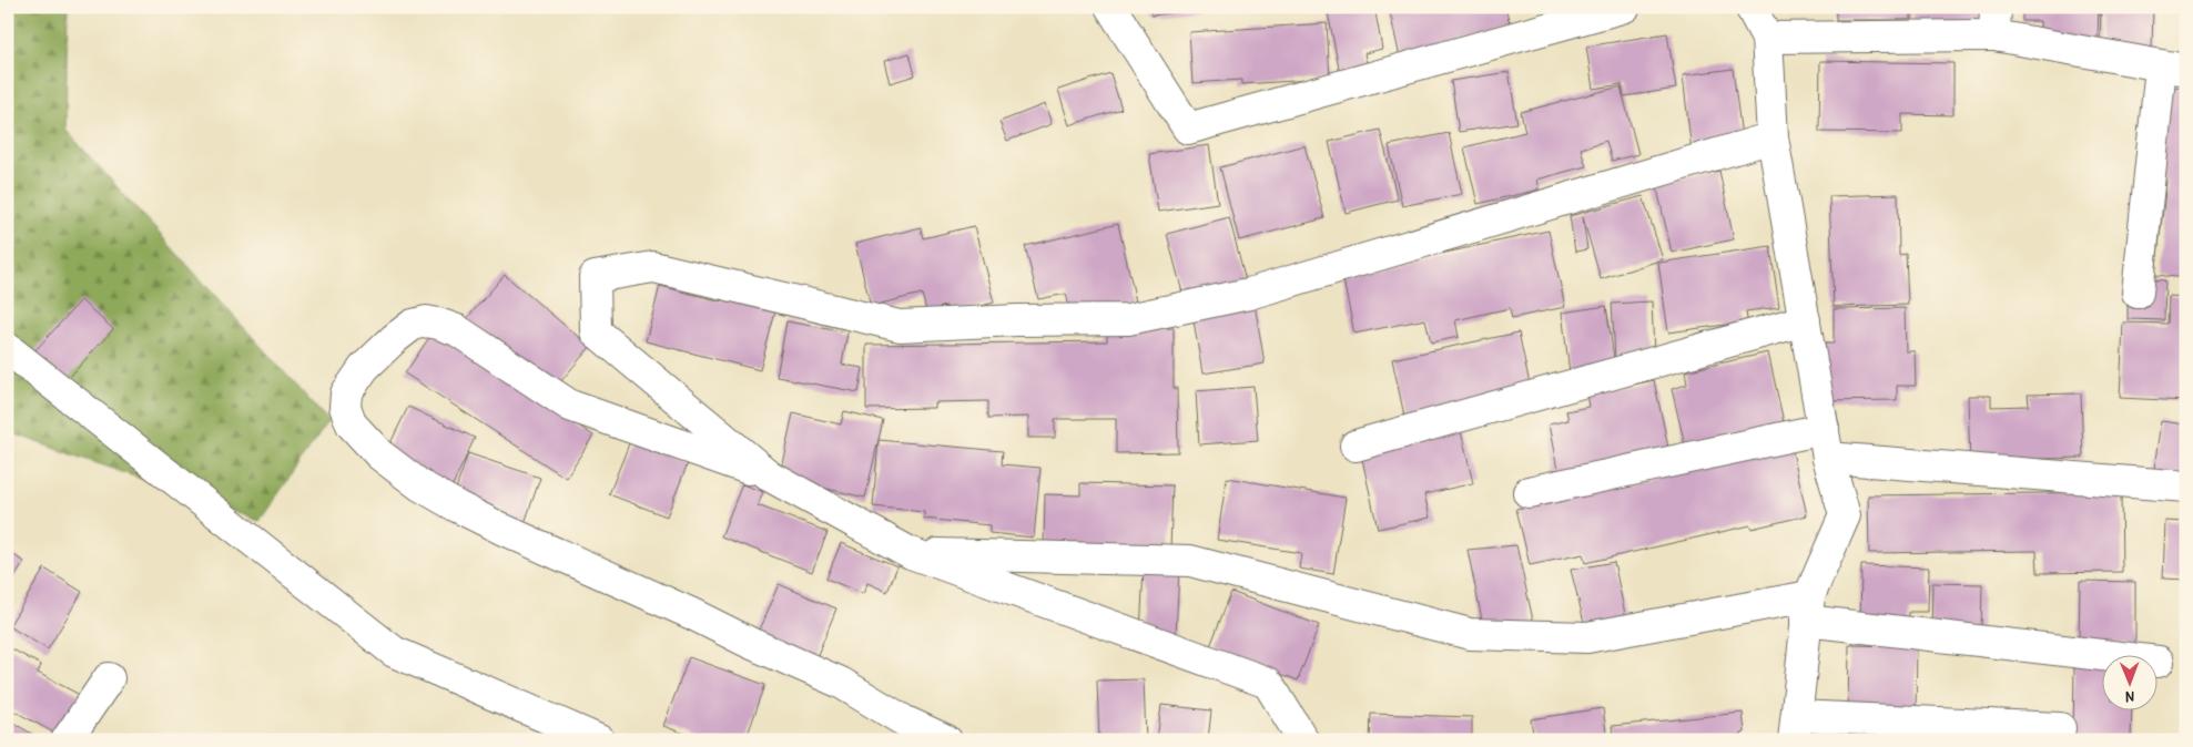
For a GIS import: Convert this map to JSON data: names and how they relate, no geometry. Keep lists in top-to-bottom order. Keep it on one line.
{"north":"bottom"}
